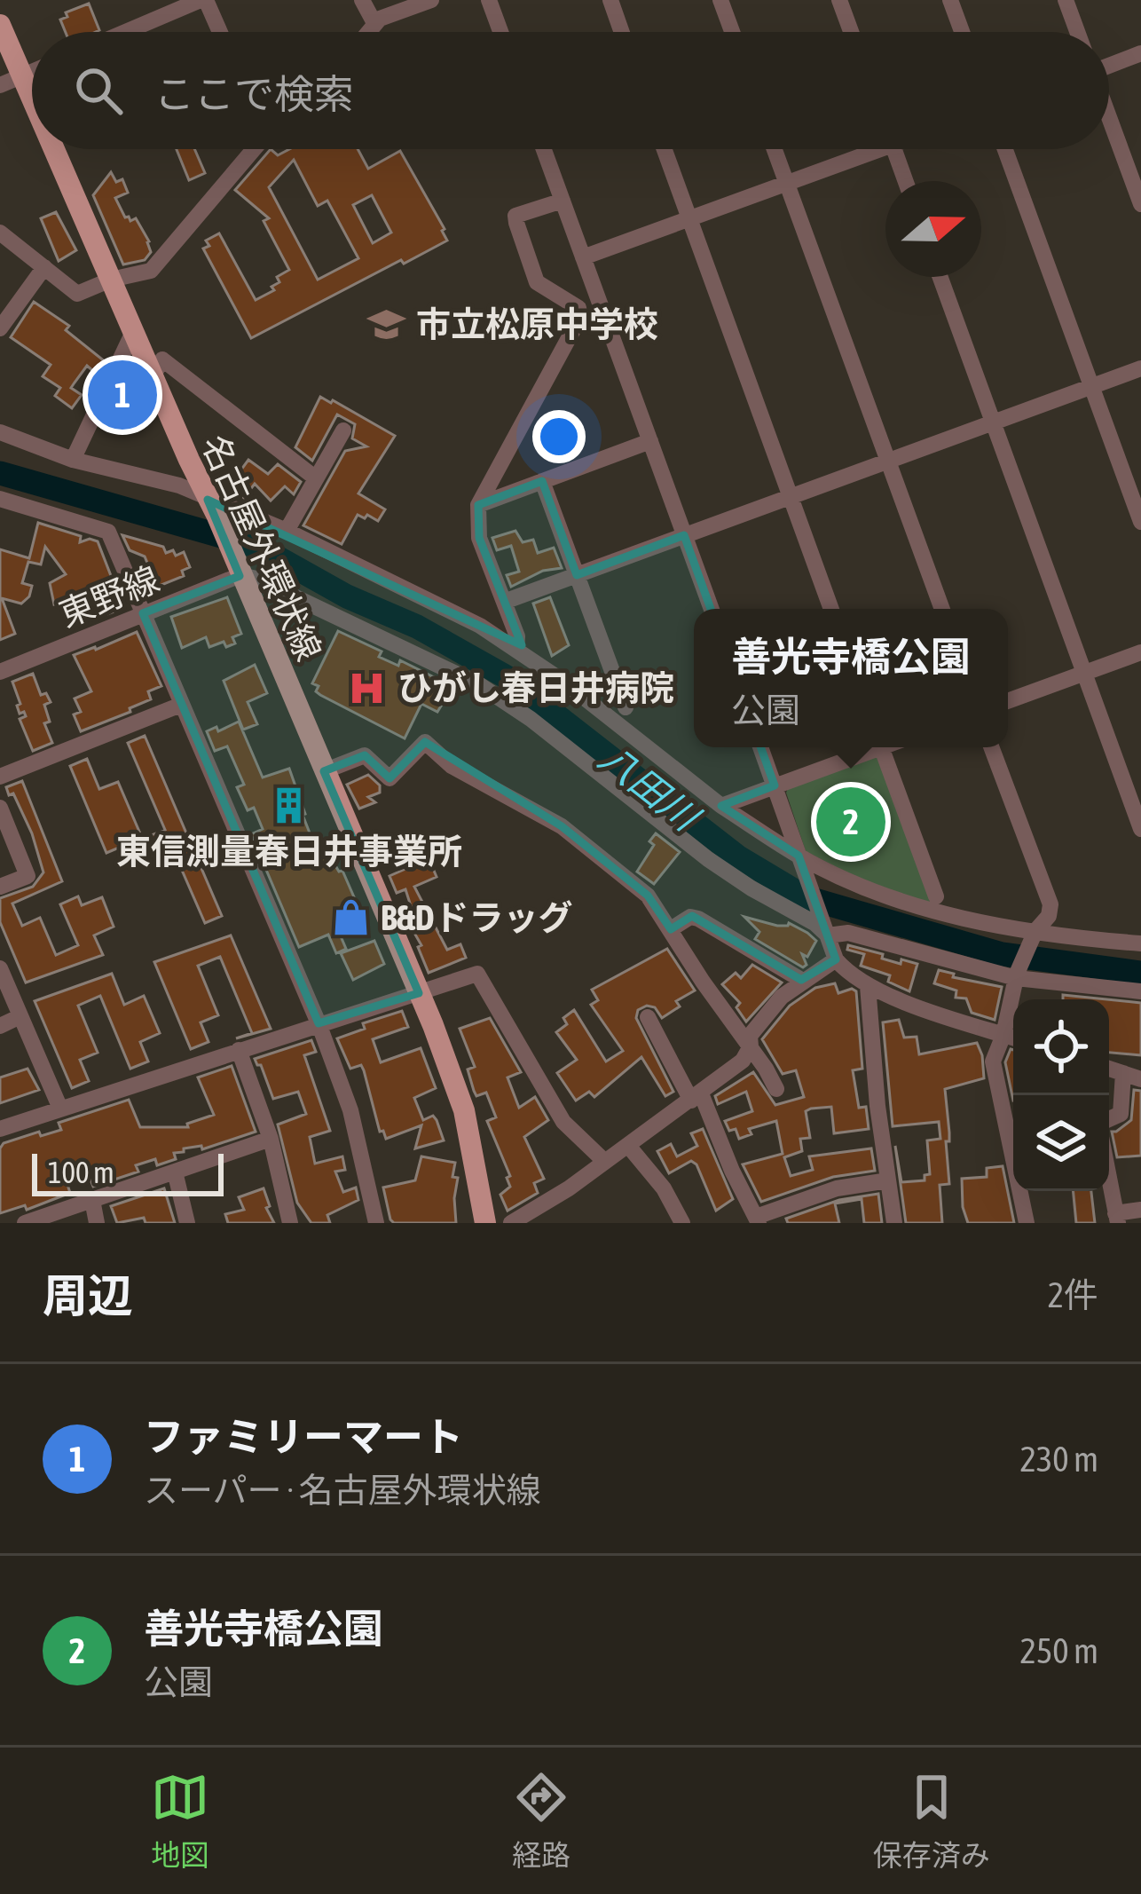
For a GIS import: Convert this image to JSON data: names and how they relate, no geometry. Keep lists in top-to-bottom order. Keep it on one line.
{"streets":{"main road":["名古屋外環状線"],"street":["東野線"]},"crossings":[["名古屋外環状線","東野線"]],"water":["八田川"],"places":{"school or university":["市立松原中学校"],"hospital":["ひがし春日井病院"],"building":["東信測量春日井事業所"],"shop":["B&Dドラッグ"]},"scale_bar":"100 m","north":"right","page":{"search":"ここで検索","pins":["1","2"],"popup":["善光寺橋公園","公園"],"scale":"100 m","heading":["周辺","2件"],"list":[{"mark":"1","name":"ファミリーマート","note":"スーパー · 名古屋外環状線","value":"230 m"},{"mark":"2","name":"善光寺橋公園","note":"公園","value":"250 m"}],"nav":["地図","経路","保存済み"]}}
